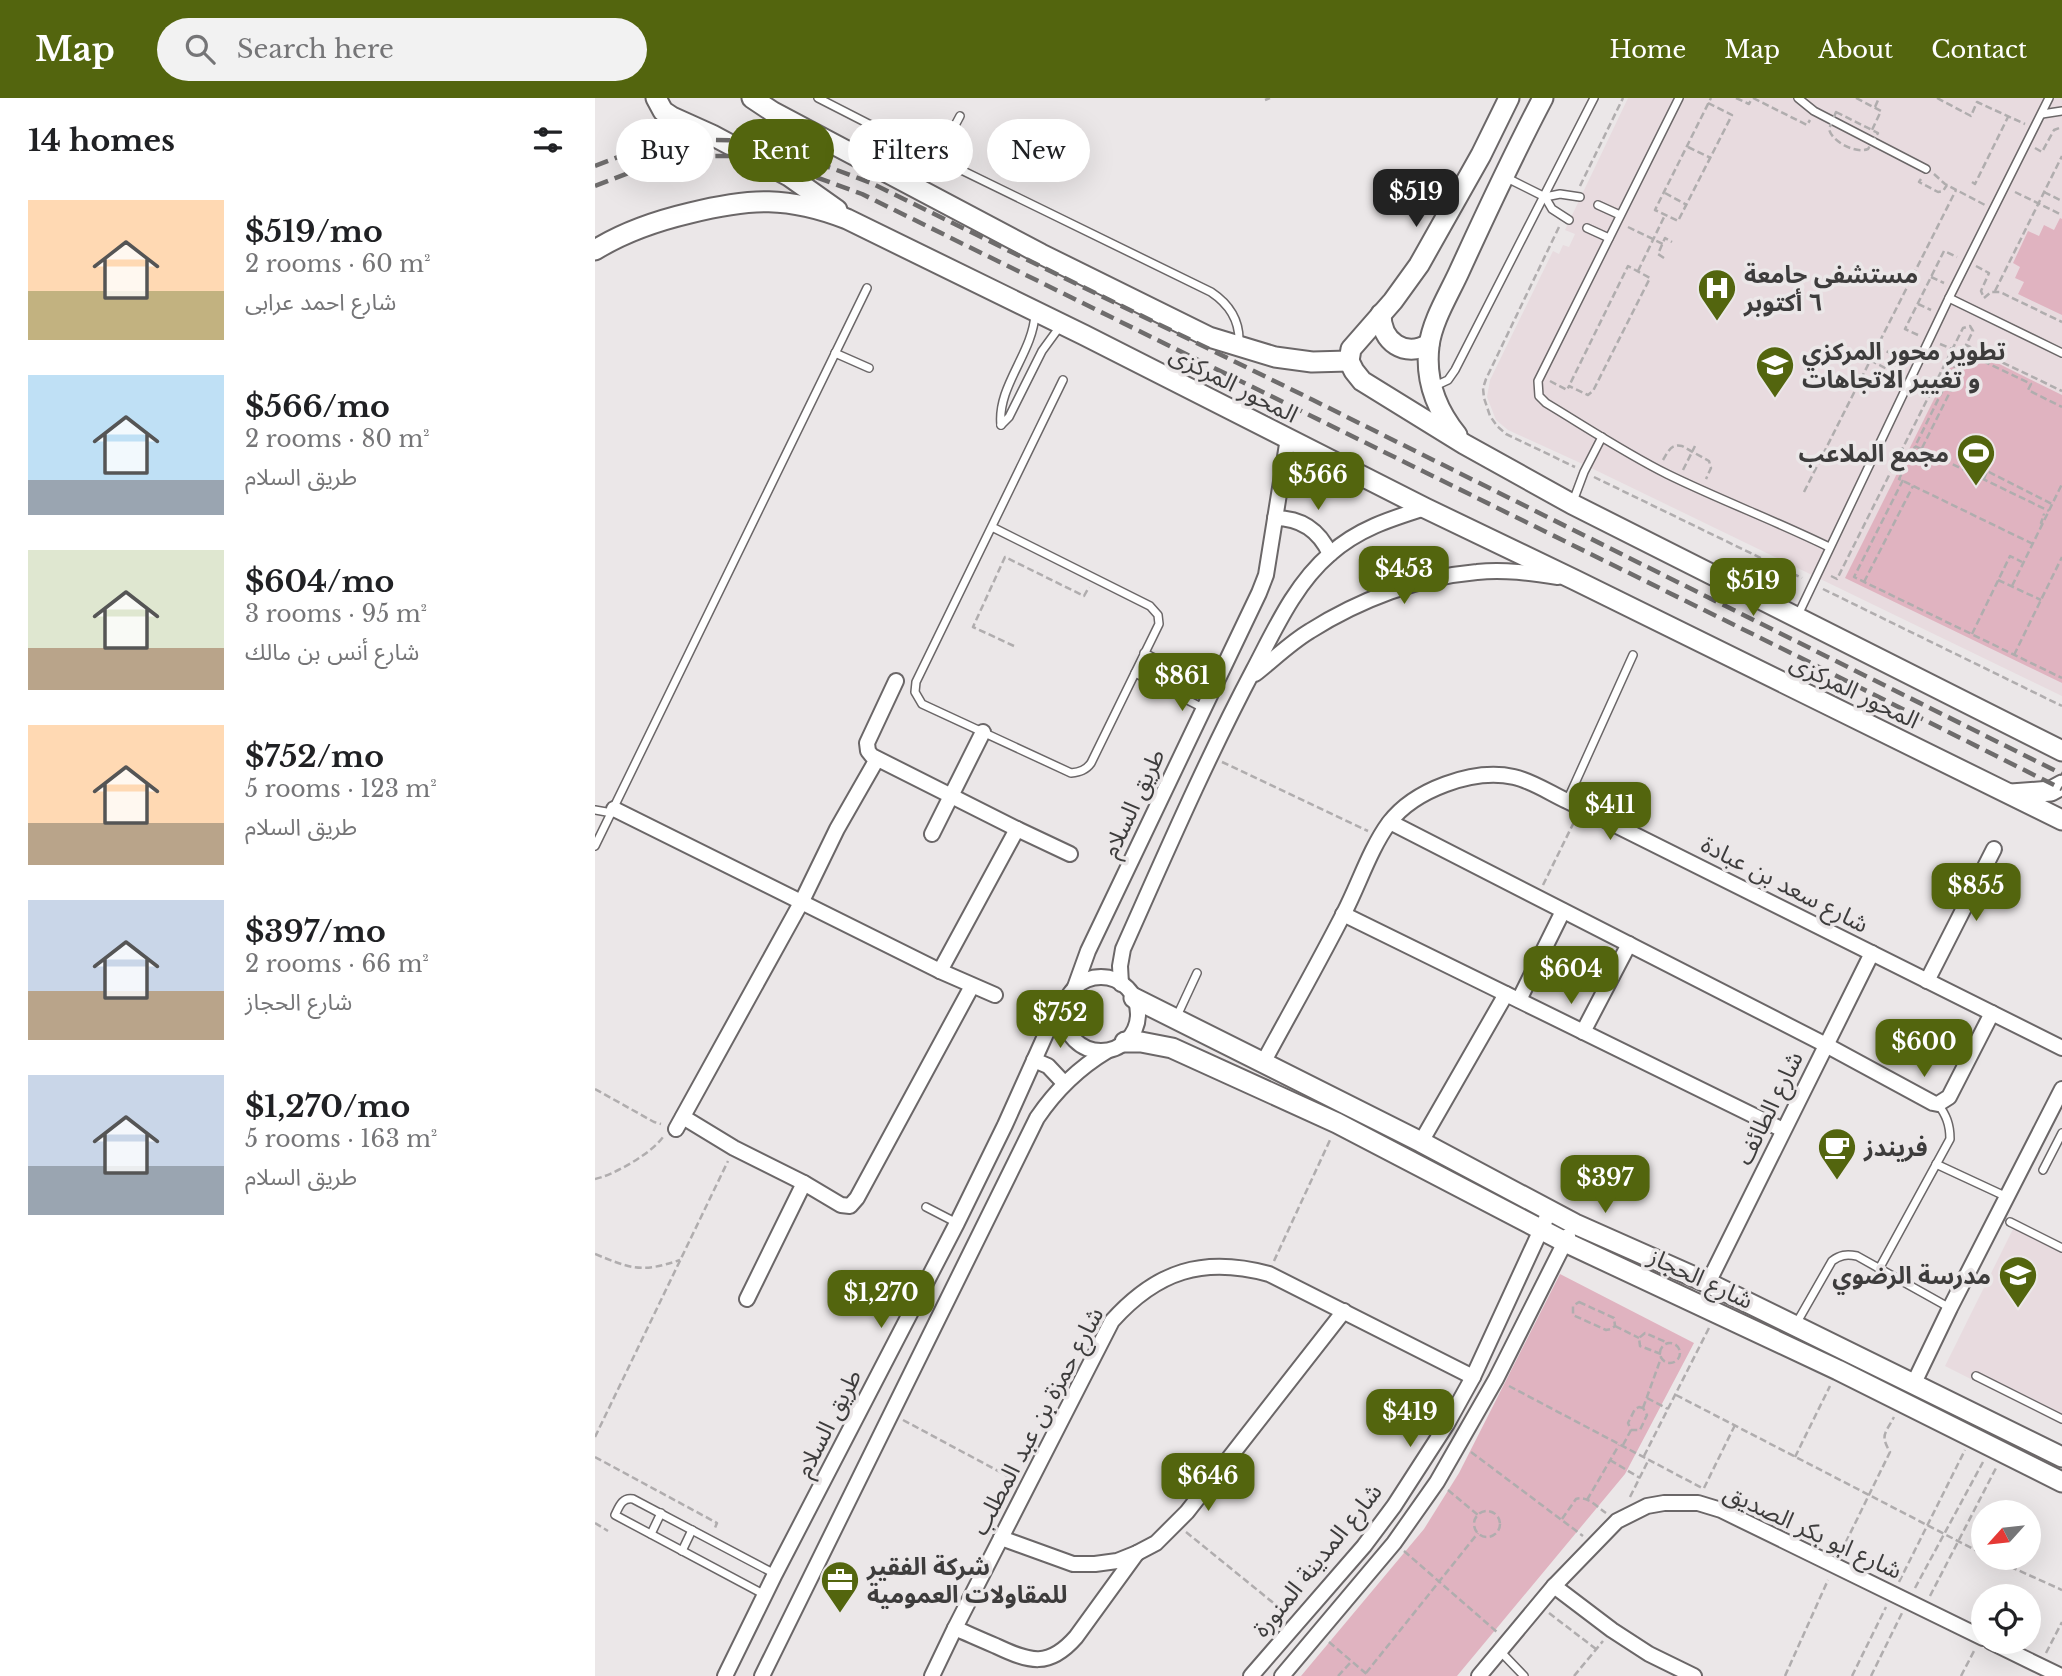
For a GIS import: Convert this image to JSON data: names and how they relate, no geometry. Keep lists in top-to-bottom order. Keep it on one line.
{"streets":{"main road":["المحور المركزى","شارع الحجاز"],"street":["طريق السلام","شارع سعد بن عبادة","شارع الطائف","شارع حمزة بن عبد المطلب","شارع ابو بكر الصديق","شارع المدينة المنورة"]},"crossings":[["المحور المركزى","طريق السلام"],["طريق السلام","شارع الحجاز"],["شارع سعد بن عبادة","شارع الطائف"],["شارع سعد بن عبادة","شارع الحجاز"],["شارع الطائف","شارع الحجاز"],["شارع الحجاز","شارع المدينة المنورة"],["شارع حمزة بن عبد المطلب","شارع المدينة المنورة"]],"places":{"hospital":["مستشفى جامعة ٦ أكتوبر"],"school or university":["تطوير محور المركزي و تغيير الاتجاهات","مدرسة الرضوي"],"sports":["مجمع الملاعب"],"cafe":["فريندز"],"office":["شركة الفقير للمقاولات العمومية"]},"north":"bottom left","page":{"header":"Map","search":"Search here","nav":["Home","Map","About","Contact"],"heading":"14 homes","chip":["Buy","Rent","Filters","New"],"price":["$519","$566","$453","$519","$861","$411","$855","$604","$752","$600","$397","$1,270","$419","$646"],"list":[{"name":"$519/mo","note":"2 rooms · 60 m² · شارع احمد عرابى"},{"name":"$566/mo","note":"2 rooms · 80 m² · طريق السلام"},{"name":"$604/mo","note":"3 rooms · 95 m² · شارع أنس بن مالك"},{"name":"$752/mo","note":"5 rooms · 123 m² · طريق السلام"},{"name":"$397/mo","note":"2 rooms · 66 m² · شارع الحجاز"},{"name":"$1,270/mo","note":"5 rooms · 163 m² · طريق السلام"}]}}
